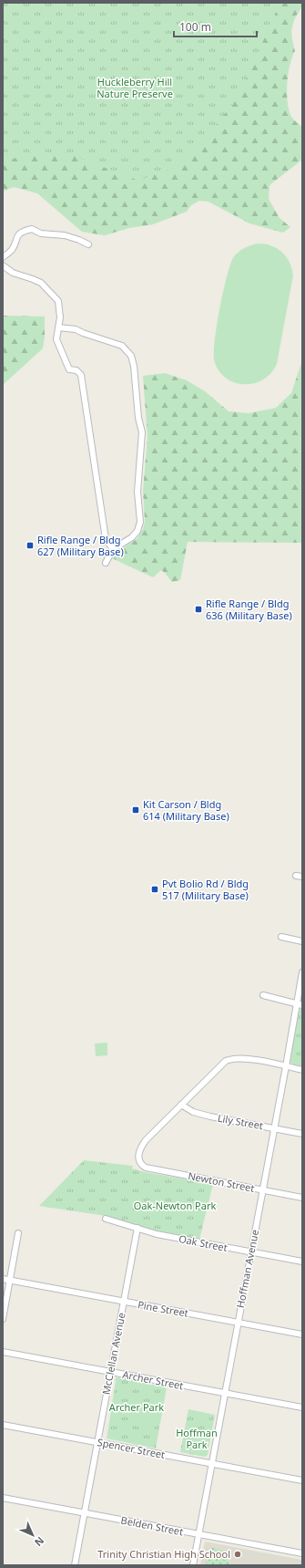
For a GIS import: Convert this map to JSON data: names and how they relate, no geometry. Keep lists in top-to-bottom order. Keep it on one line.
{"streets":{"street":["Lily Street","Newton Street","Oak Street","Hoffman Avenue","Pine Street","McClellan Avenue","Archer Street","Spencer Street","Belden Street"]},"crossings":[["Lily Street","Newton Street"],["Lily Street","Hoffman Avenue"],["Newton Street","Hoffman Avenue"],["Oak Street","Hoffman Avenue"],["Oak Street","McClellan Avenue"],["Hoffman Avenue","Pine Street"],["Hoffman Avenue","Archer Street"],["Hoffman Avenue","Spencer Street"],["Hoffman Avenue","Belden Street"],["Pine Street","McClellan Avenue"],["McClellan Avenue","Archer Street"],["McClellan Avenue","Spencer Street"],["McClellan Avenue","Belden Street"]],"parks":["Huckleberry Hill Nature Preserve","Oak-Newton Park","Archer Park","Hoffman Park"],"places":{"transit":["Rifle Range / Bldg 627 (Military Base)","Rifle Range / Bldg 636 (Military Base)","Kit Carson / Bldg 614 (Military Base)","Pvt Bolio Rd / Bldg 517 (Military Base)"],"other":["Trinity Christian High School"]},"scale_bar":"100 m","north":"bottom right"}
